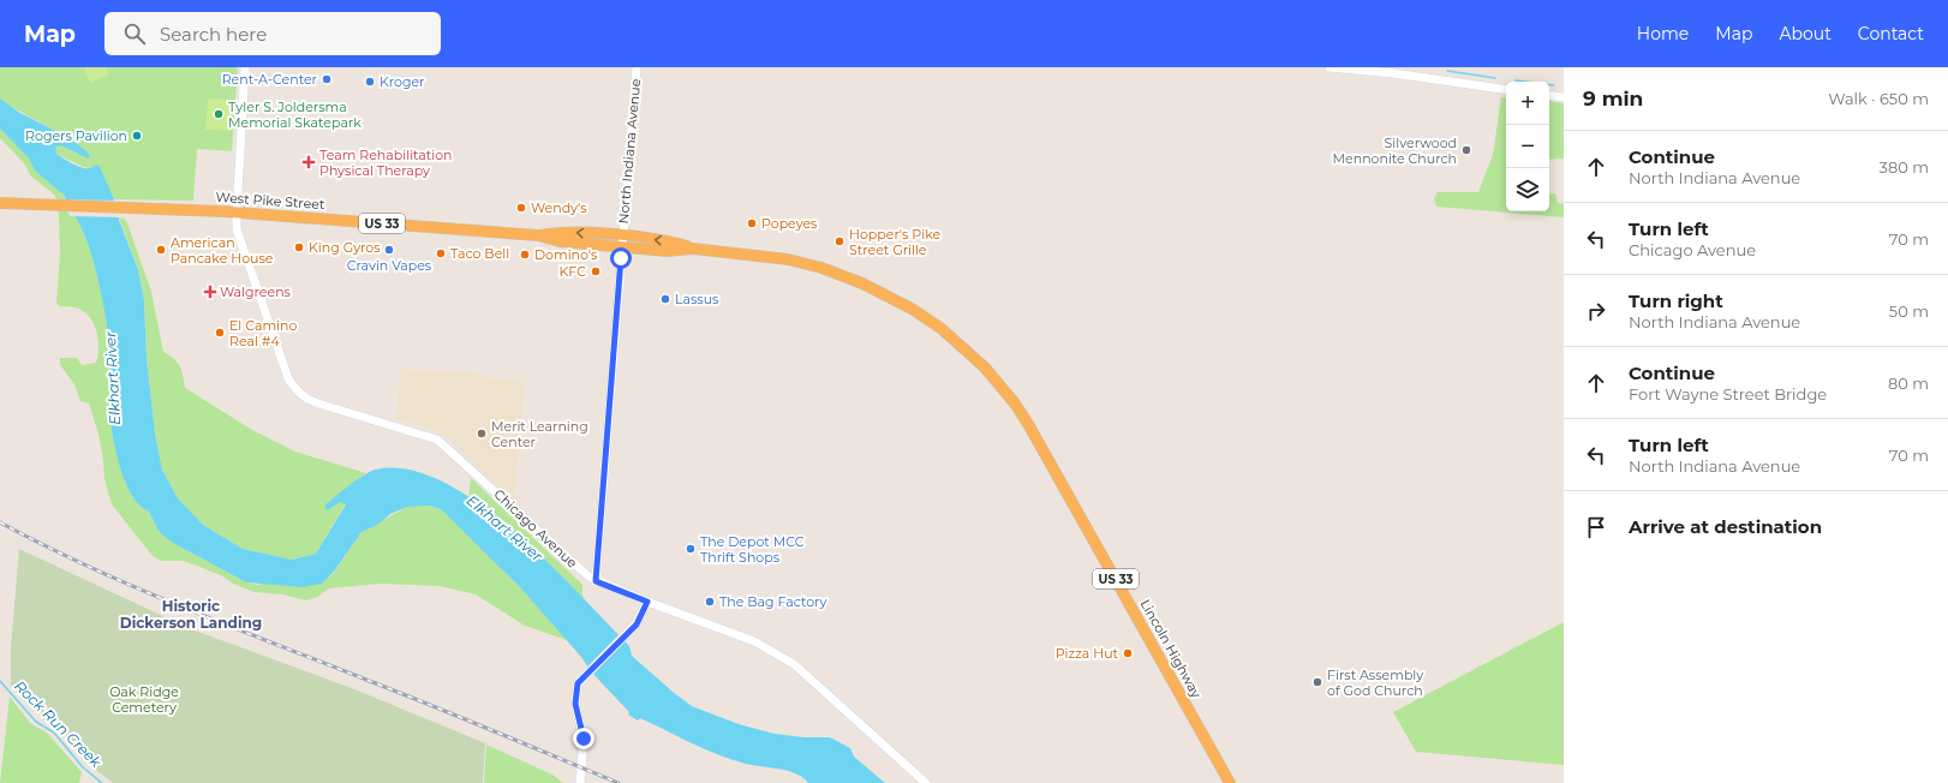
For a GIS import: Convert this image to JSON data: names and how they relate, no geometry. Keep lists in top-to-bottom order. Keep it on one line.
{"streets":{"highway":["West Pike Street","US 33","Lincoln Highway"],"street":["North Indiana Avenue","Chicago Avenue"]},"crossings":[["North Indiana Avenue","West Pike Street"],["North Indiana Avenue","Chicago Avenue"],["West Pike Street","Chicago Avenue"],["West Pike Street","Lincoln Highway"]],"districts":["Historic Dickerson Landing"],"water":["Elkhart River","Rock Run Creek"],"parks":["Oak Ridge Cemetery"],"places":{"other":["Rent-A-Center","Kroger","Tyler S. Joldersma Memorial Skatepark","Rogers Pavilion","Silverwood Mennonite Church","Wendy's","Popeyes","Hopper's Pike Street Grille","King Gyros","American Pancake House","Cravin Vapes","Taco Bell","Domino's","KFC","Lassus","El Camino Real #4","Merit Learning Center","The Depot MCC Thrift Shops","The Bag Factory","Pizza Hut","First Assembly of God Church"],"health":["Team Rehabilitation Physical Therapy","Walgreens"]},"page":{"header":"Map","search":"Search here","nav":["Home","Map","About","Contact"],"heading":["9 min","Walk · 650 m"],"map_buttons":["+","−"],"list":[["Continue","North Indiana Avenue","380 m"],["Turn left","Chicago Avenue","70 m"],["Turn right","North Indiana Avenue","50 m"],["Continue","Fort Wayne Street Bridge","80 m"],["Turn left","North Indiana Avenue","70 m"],"Arrive at destination"]}}
